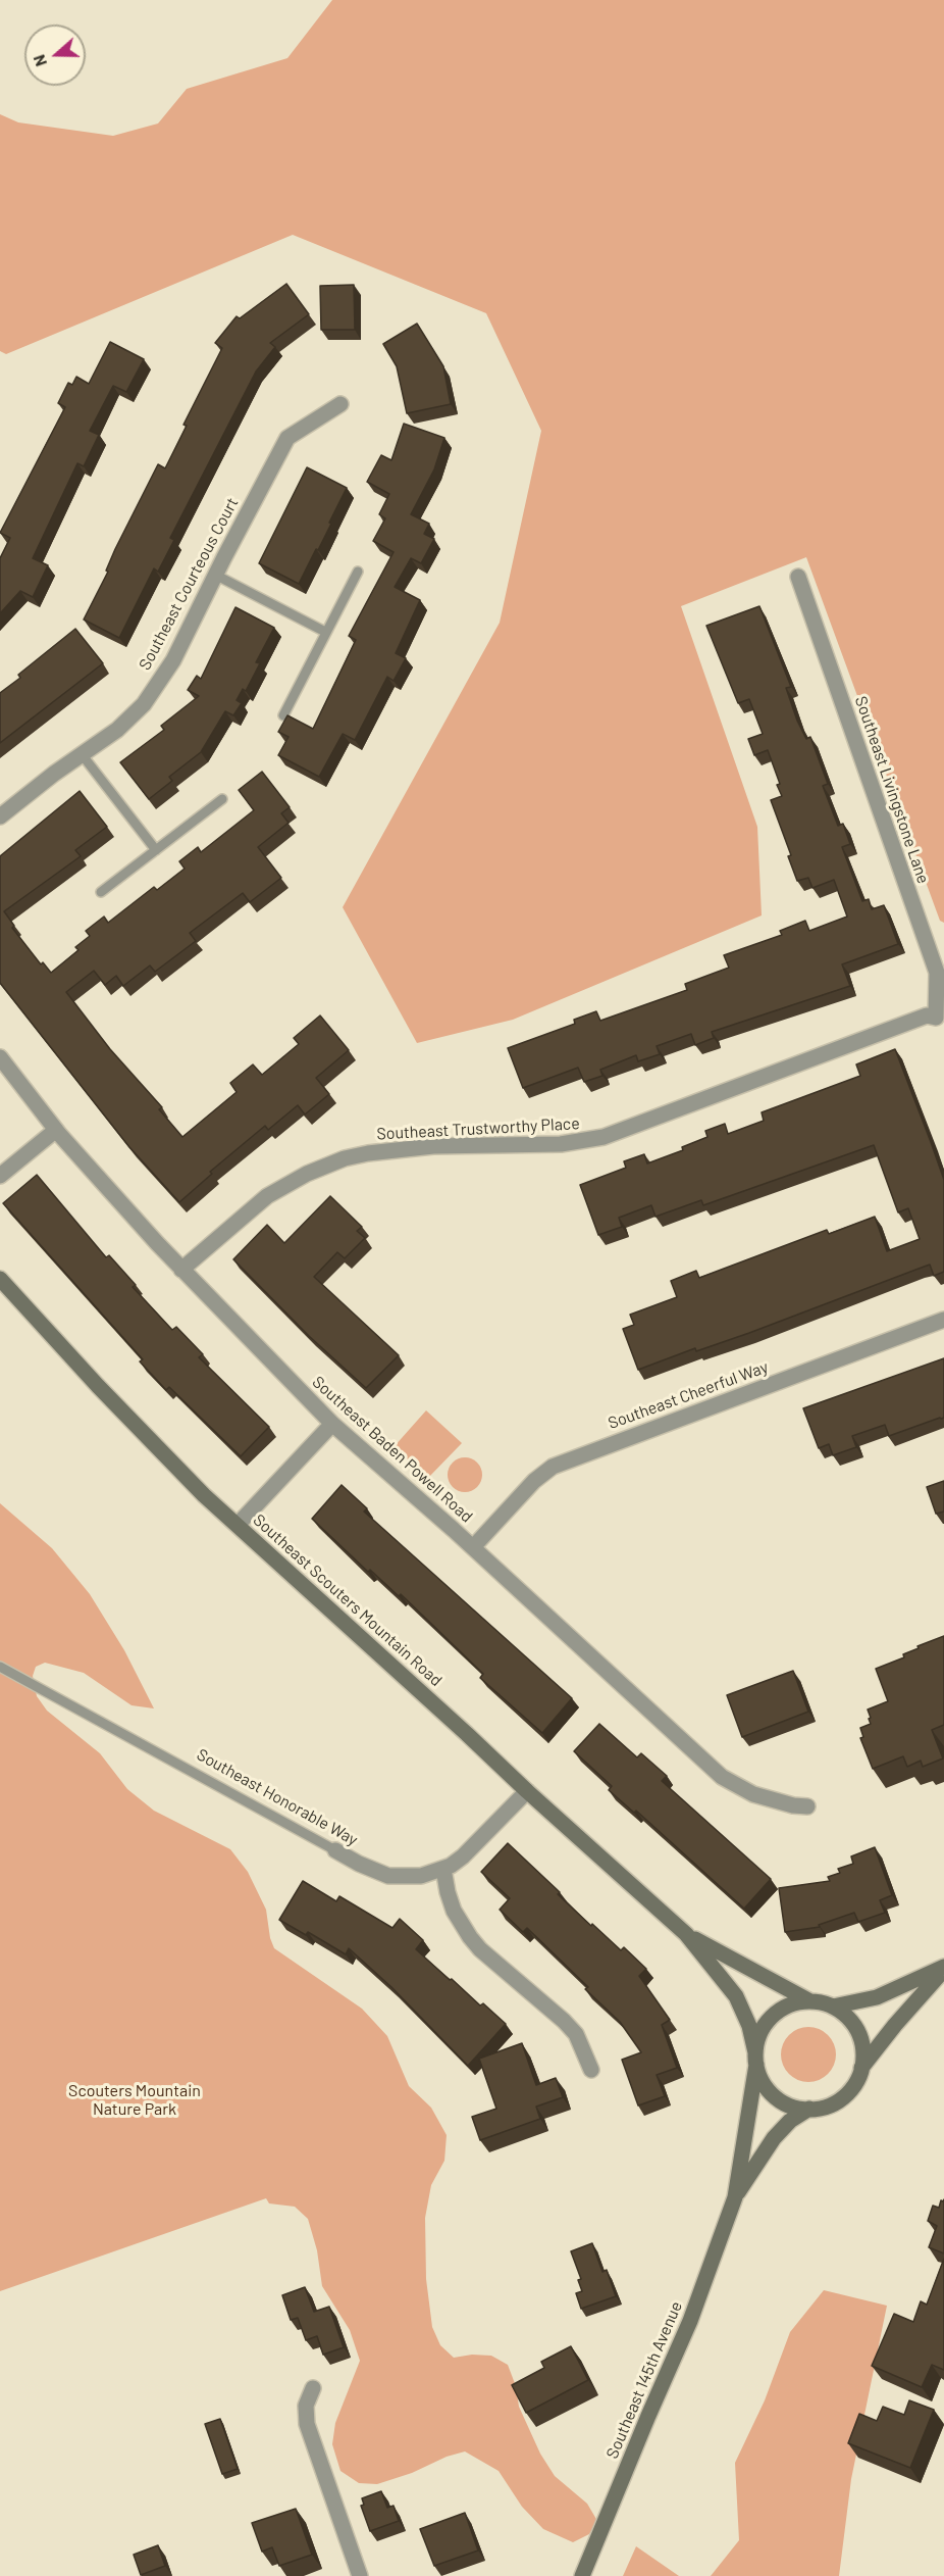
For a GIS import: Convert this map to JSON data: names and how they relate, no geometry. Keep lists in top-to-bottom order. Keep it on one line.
{"streets":{"main road":["Southeast Scouters Mountain Road","Southeast 145th Avenue"],"street":["Southeast Courteous Court","Southeast Livingstone Lane","Southeast Trustworthy Place","Southeast Cheerful Way","Southeast Baden Powell Road","Southeast Honorable Way"]},"crossings":[["Southeast Livingstone Lane","Southeast Trustworthy Place"],["Southeast Trustworthy Place","Southeast Baden Powell Road"],["Southeast Cheerful Way","Southeast Baden Powell Road"],["Southeast Scouters Mountain Road","Southeast Honorable Way"],["Southeast Scouters Mountain Road","Southeast 145th Avenue"]],"parks":["Scouters Mountain Nature Park"],"north":"left"}
